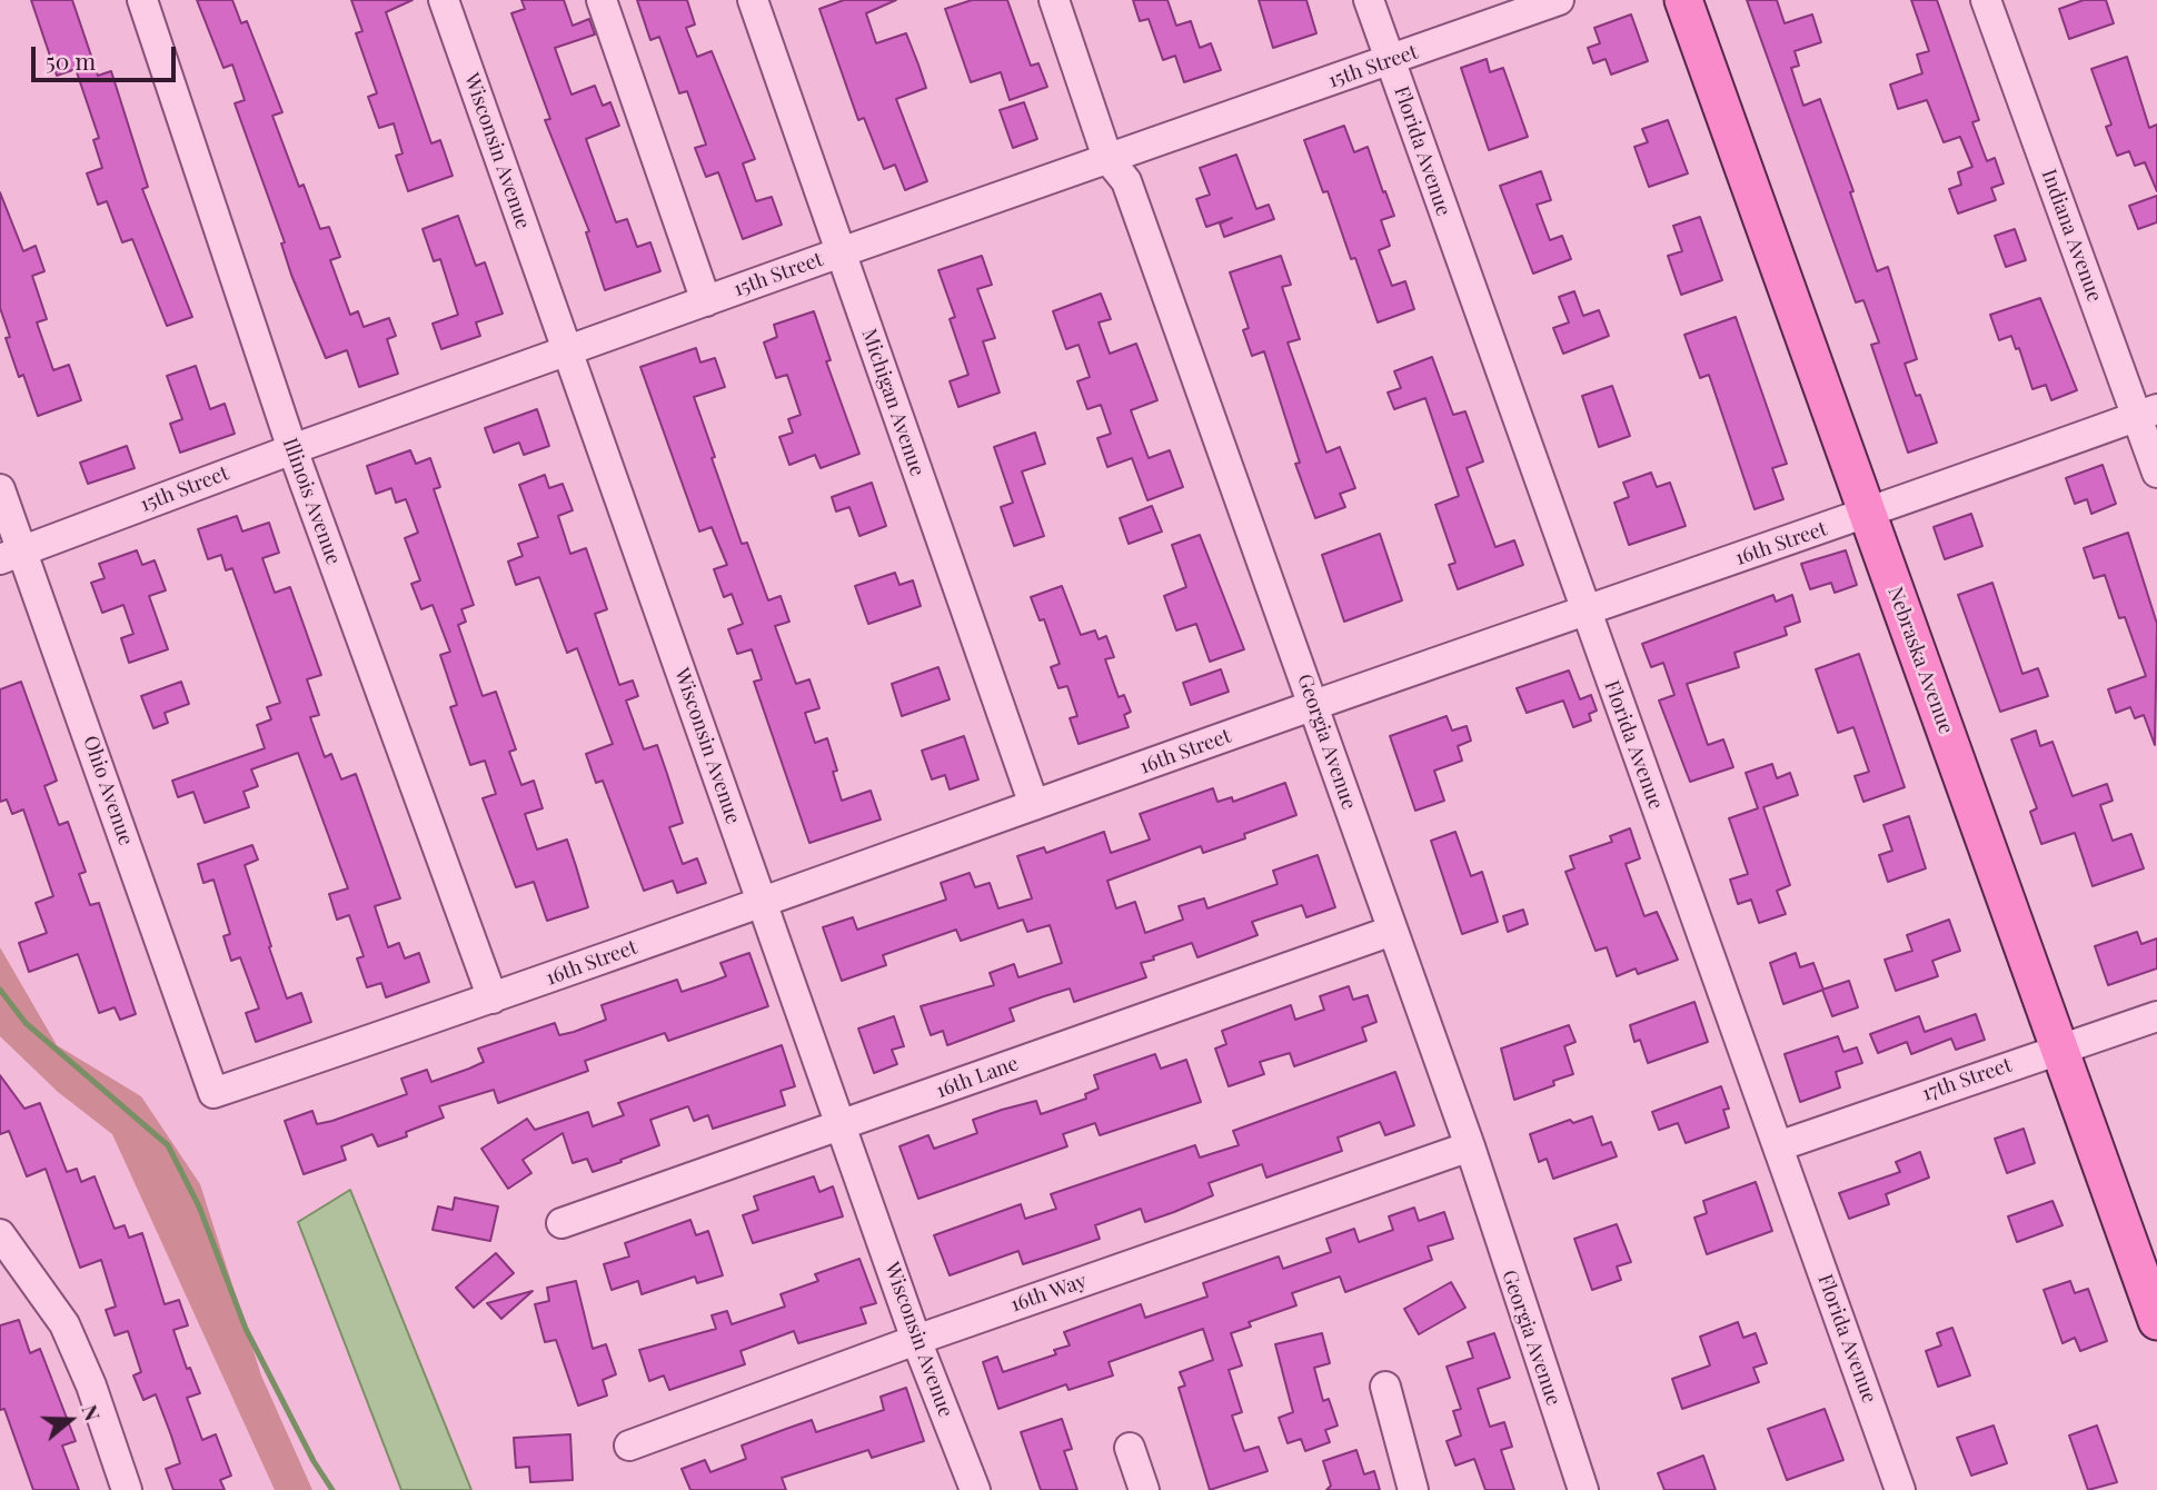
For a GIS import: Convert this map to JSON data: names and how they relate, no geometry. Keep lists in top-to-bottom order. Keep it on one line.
{"streets":{"main road":["Nebraska Avenue"],"street":["15th Street","Wisconsin Avenue","Florida Avenue","Indiana Avenue","Michigan Avenue","Illinois Avenue","16th Street","Georgia Avenue","Ohio Avenue","16th Lane","17th Street","16th Way"]},"crossings":[["15th Street","Wisconsin Avenue"],["15th Street","Florida Avenue"],["15th Street","Michigan Avenue"],["15th Street","Illinois Avenue"],["15th Street","Georgia Avenue"],["15th Street","Ohio Avenue"],["Wisconsin Avenue","16th Street"],["Wisconsin Avenue","16th Lane"],["Wisconsin Avenue","16th Way"],["Florida Avenue","16th Street"],["Florida Avenue","17th Street"],["Indiana Avenue","16th Street"],["Michigan Avenue","16th Street"],["Illinois Avenue","16th Street"],["16th Street","Nebraska Avenue"],["16th Street","Georgia Avenue"],["16th Street","Ohio Avenue"],["Nebraska Avenue","17th Street"],["Georgia Avenue","16th Lane"],["Georgia Avenue","16th Way"]],"scale_bar":"50 m","north":"right"}
